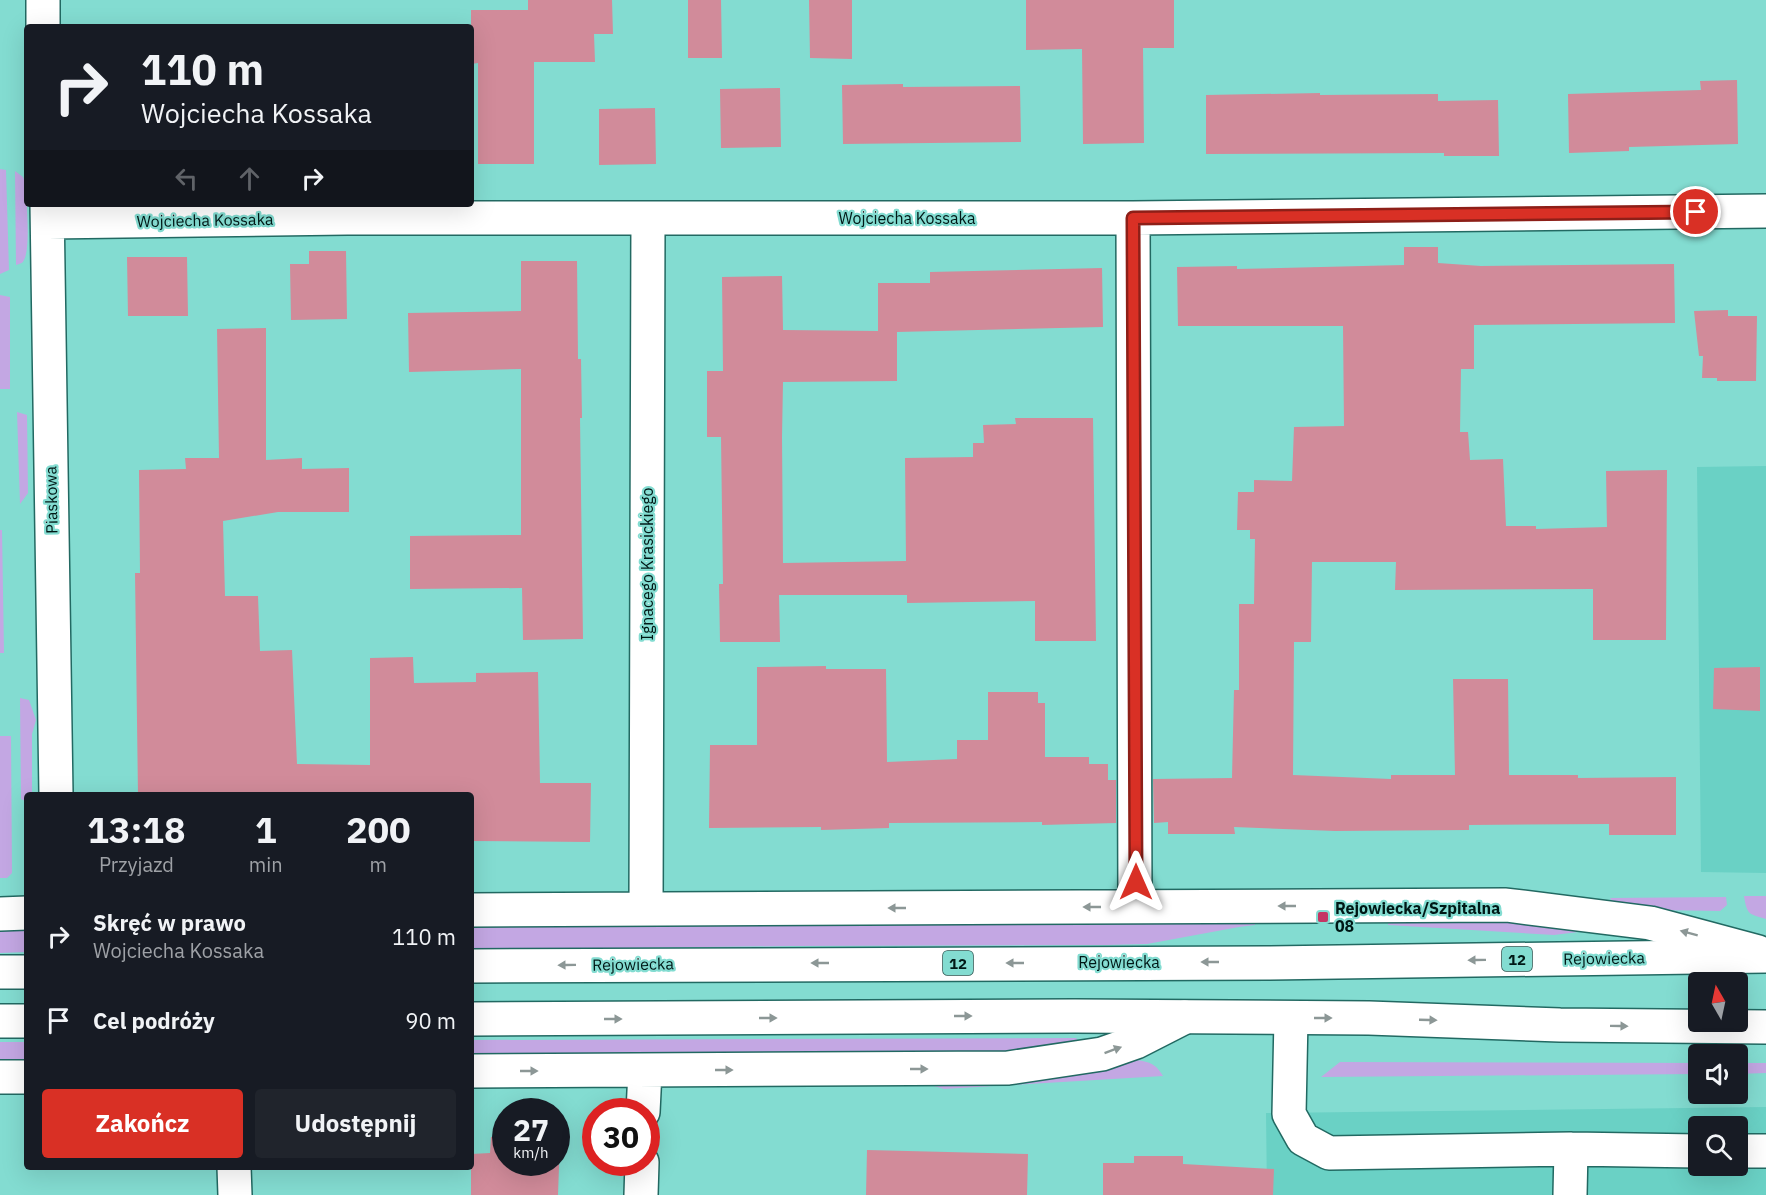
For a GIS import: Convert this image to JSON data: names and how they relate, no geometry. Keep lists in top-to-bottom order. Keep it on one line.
{"streets":{"main road":["Wojciecha Kossaka","Piaskowa","Ignacego Krasickiego","Rejowiecka","12"]},"crossings":[["Wojciecha Kossaka","Piaskowa"],["Wojciecha Kossaka","Ignacego Krasickiego"]],"places":{"transit":["Rejowiecka/Szpitalna 08"]},"north":"top","page":{"turn":["110 m","Wojciecha Kossaka"],"eta":["13:18","Przyjazd","1","min","200","m"],"list":[{"name":"Skręć w prawo","note":"Wojciecha Kossaka","value":"110 m"},{"name":"Cel podróży","value":"90 m"}],"buttons":["Zakończ","Udostępnij"],"speed":"27 km/h","limit":"30"}}
